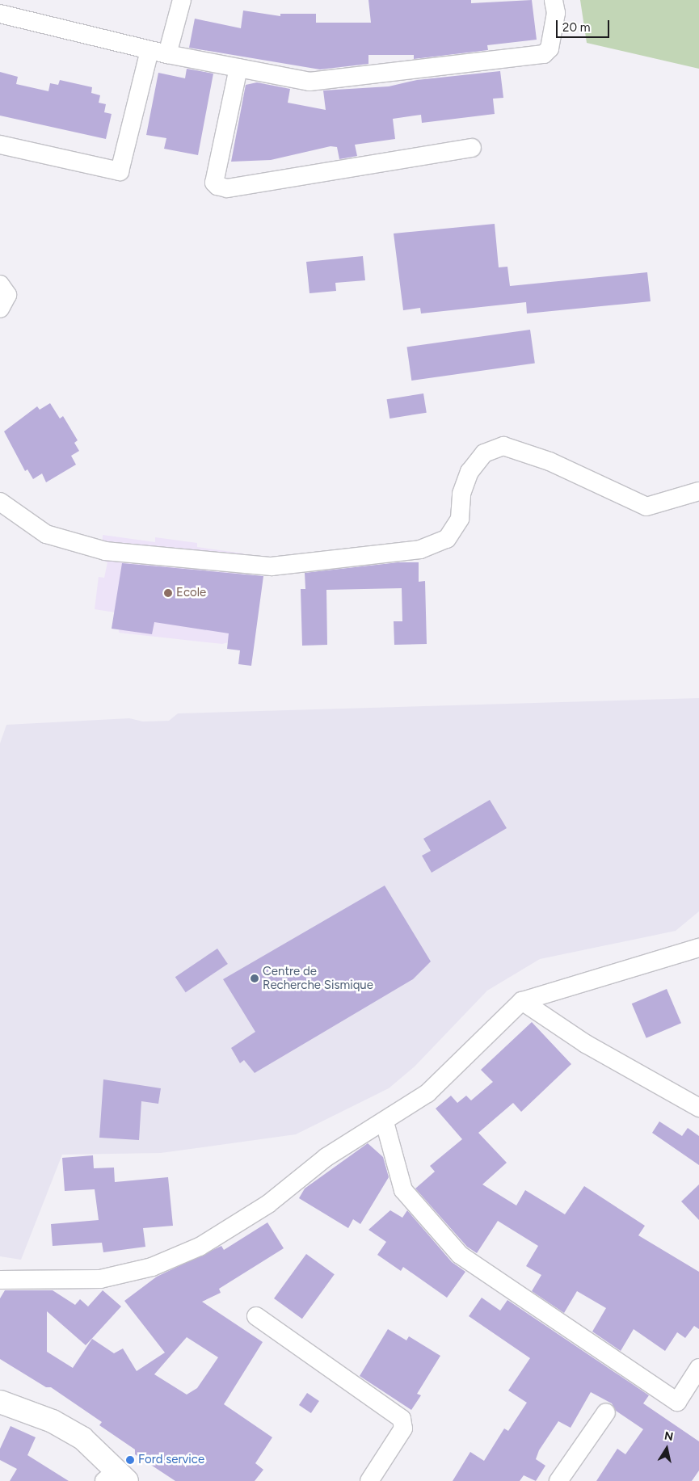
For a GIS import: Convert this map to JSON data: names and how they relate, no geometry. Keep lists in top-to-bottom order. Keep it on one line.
{"places":["Ecole","Centre de Recherche Sismique","Ford service"],"scale_bar":"20 m","north":"top"}
